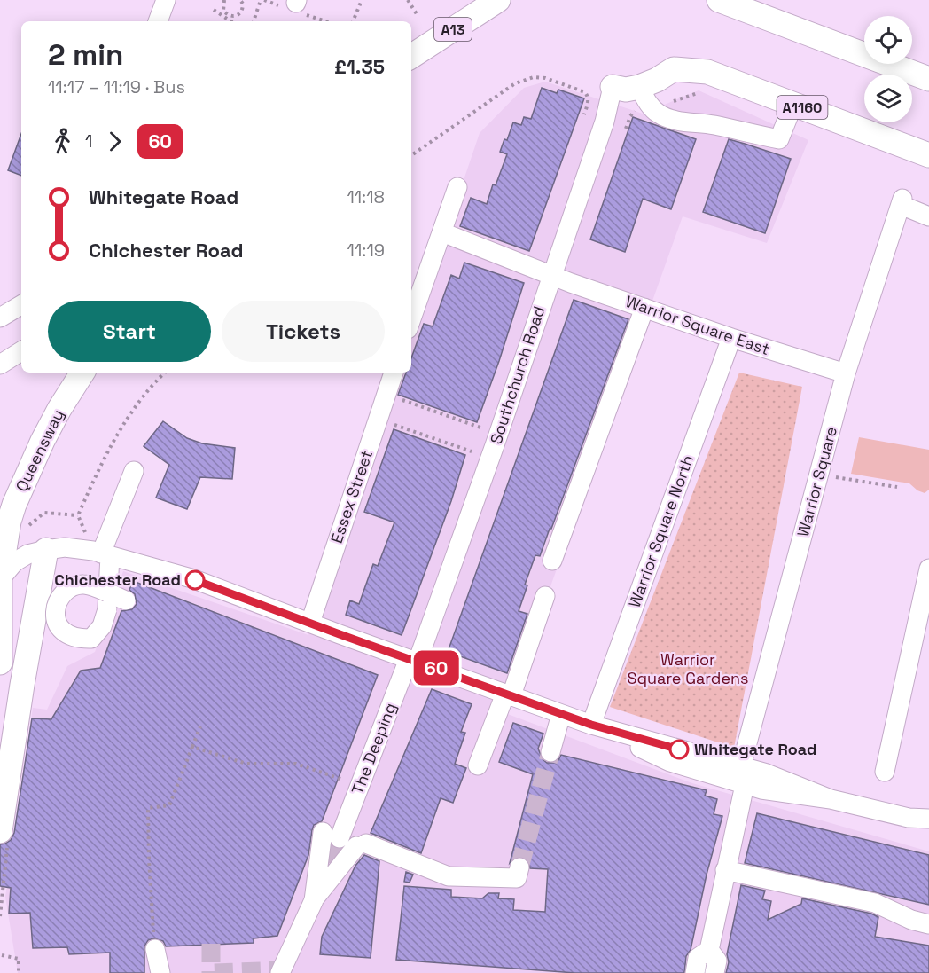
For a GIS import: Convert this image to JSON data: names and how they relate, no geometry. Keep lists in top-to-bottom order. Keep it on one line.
{"streets":{"main road":["A13","A1160","Queensway"],"street":["Warrior Square East","Southchurch Road","Warrior Square","Essex Street","Warrior Square North","The Deeping"]},"crossings":[["Warrior Square East","Southchurch Road"],["Warrior Square East","Warrior Square"],["Warrior Square East","Warrior Square North"],["Southchurch Road","The Deeping"]],"parks":["Warrior Square Gardens"],"places":["Chichester Road","Whitegate Road"],"lines":["bus line 60"],"page":{"on_map":"60","heading":["2 min","11:17 – 11:19 · Bus","£1.35"],"legs":["1","60"],"list":[{"name":"Whitegate Road","value":"11:18"},{"name":"Chichester Road","value":"11:19"}],"buttons":["Start","Tickets"]}}
